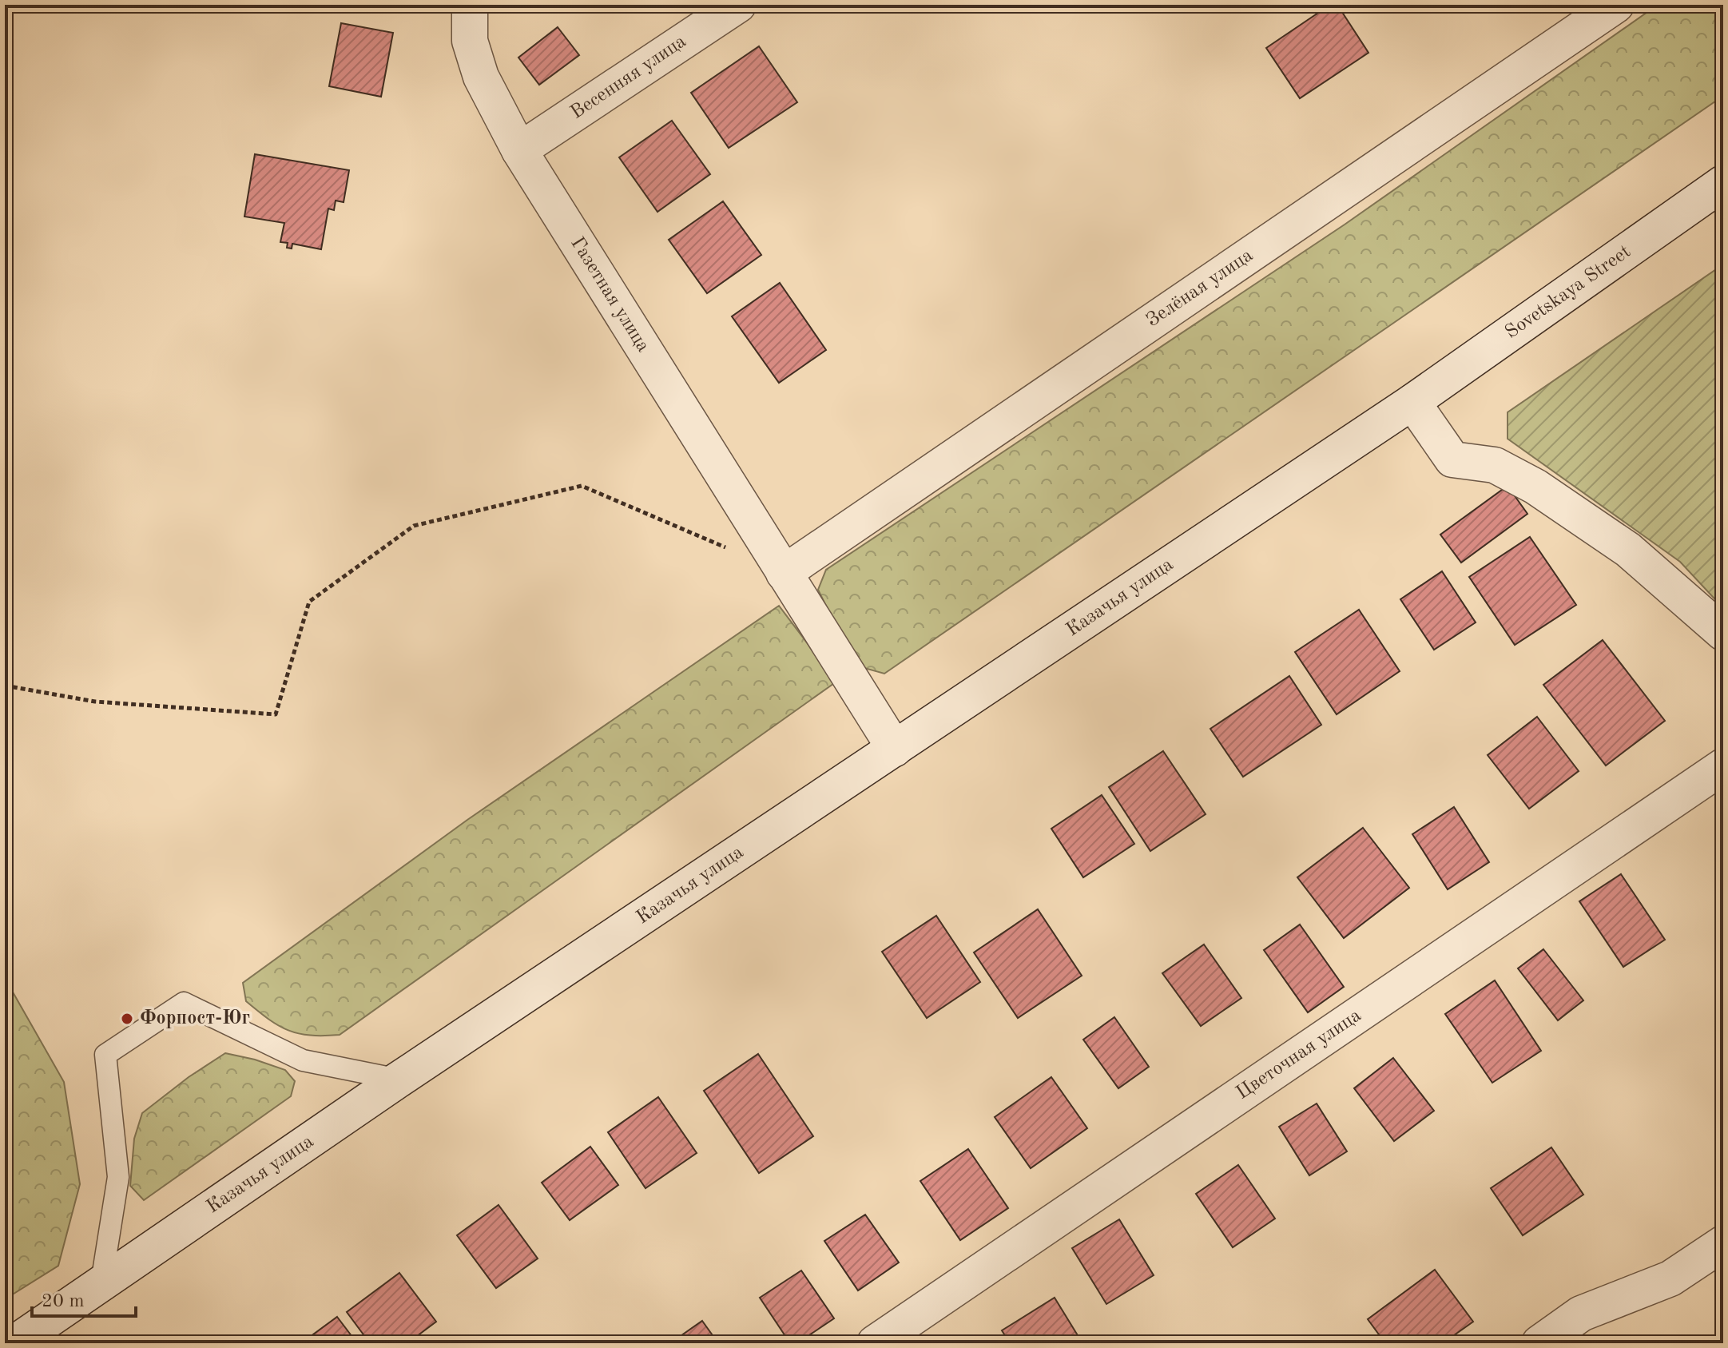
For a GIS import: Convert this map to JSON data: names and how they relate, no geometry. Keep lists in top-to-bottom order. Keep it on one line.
{"streets":{"street":["Весенняя улица","Зелёная улица","Sovetskaya Street","Газетная улица","Казачья улица","Цветочная улица"]},"crossings":[["Весенняя улица","Газетная улица"],["Зелёная улица","Газетная улица"],["Sovetskaya Street","Казачья улица"],["Газетная улица","Казачья улица"]],"places":["Форпост-Юг"],"scale_bar":"20 m"}
